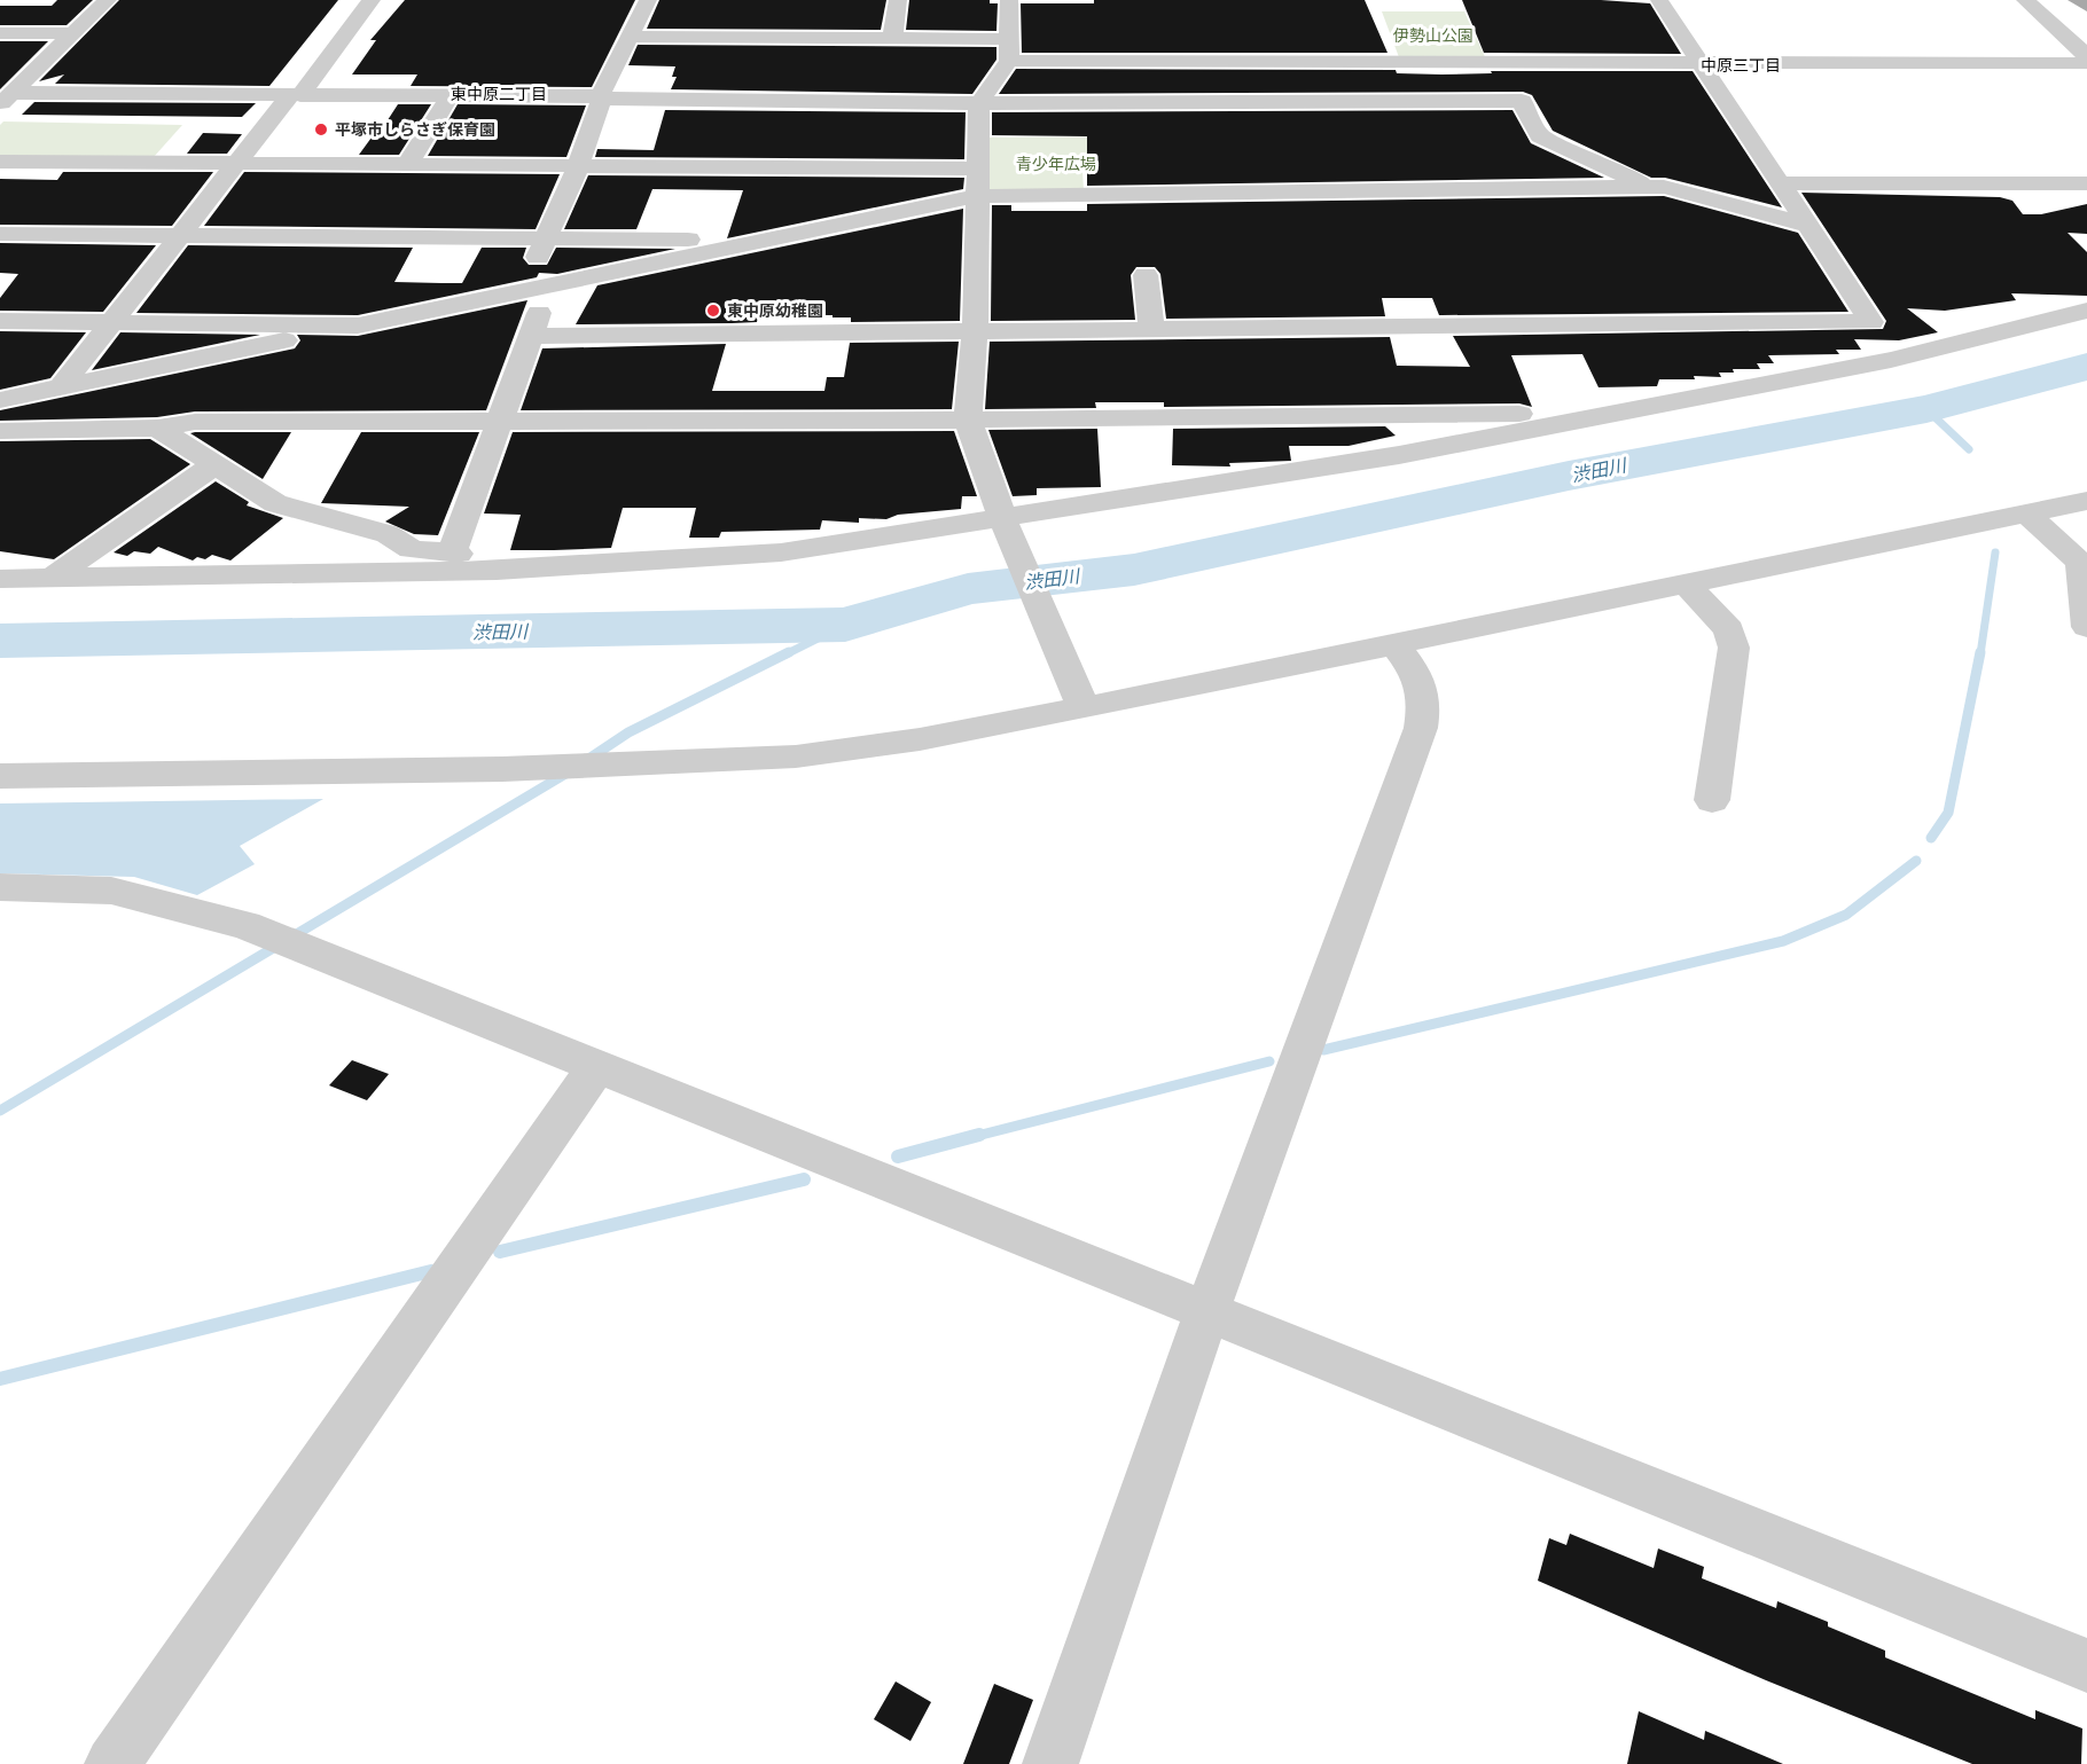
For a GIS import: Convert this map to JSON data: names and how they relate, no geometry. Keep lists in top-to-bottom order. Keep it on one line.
{"districts":["中原三丁目","東中原二丁目"],"water":["渋田川"],"parks":["伊勢山公園","青少年広場"],"places":["平塚市しらさぎ保育園","東中原幼稚園"]}
